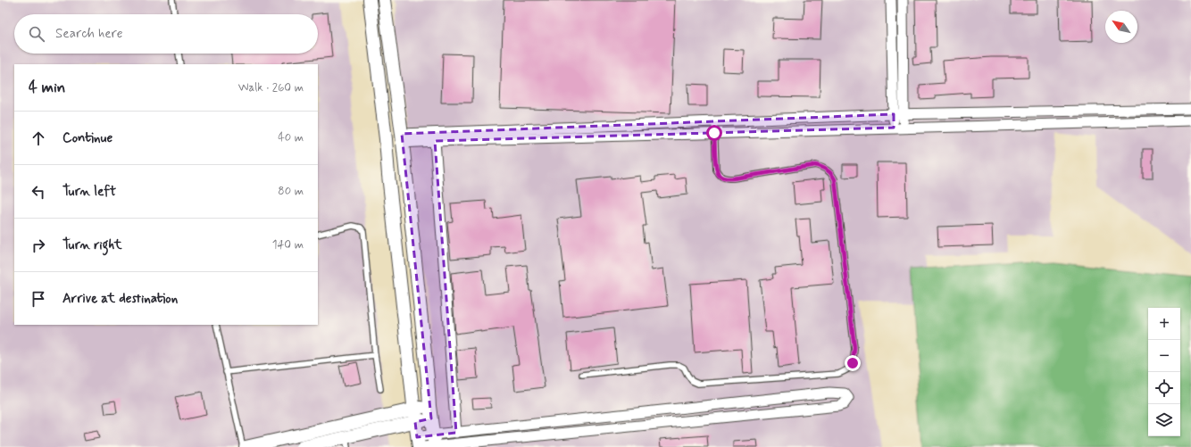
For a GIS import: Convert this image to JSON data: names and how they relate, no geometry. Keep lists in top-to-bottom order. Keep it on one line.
{"north":"top left","page":{"search":"Search here","heading":["4 min","Walk · 260 m"],"list":[["Continue","40 m"],["Turn left","80 m"],["Turn right","140 m"],"Arrive at destination"],"map_buttons":["+","−"]}}
